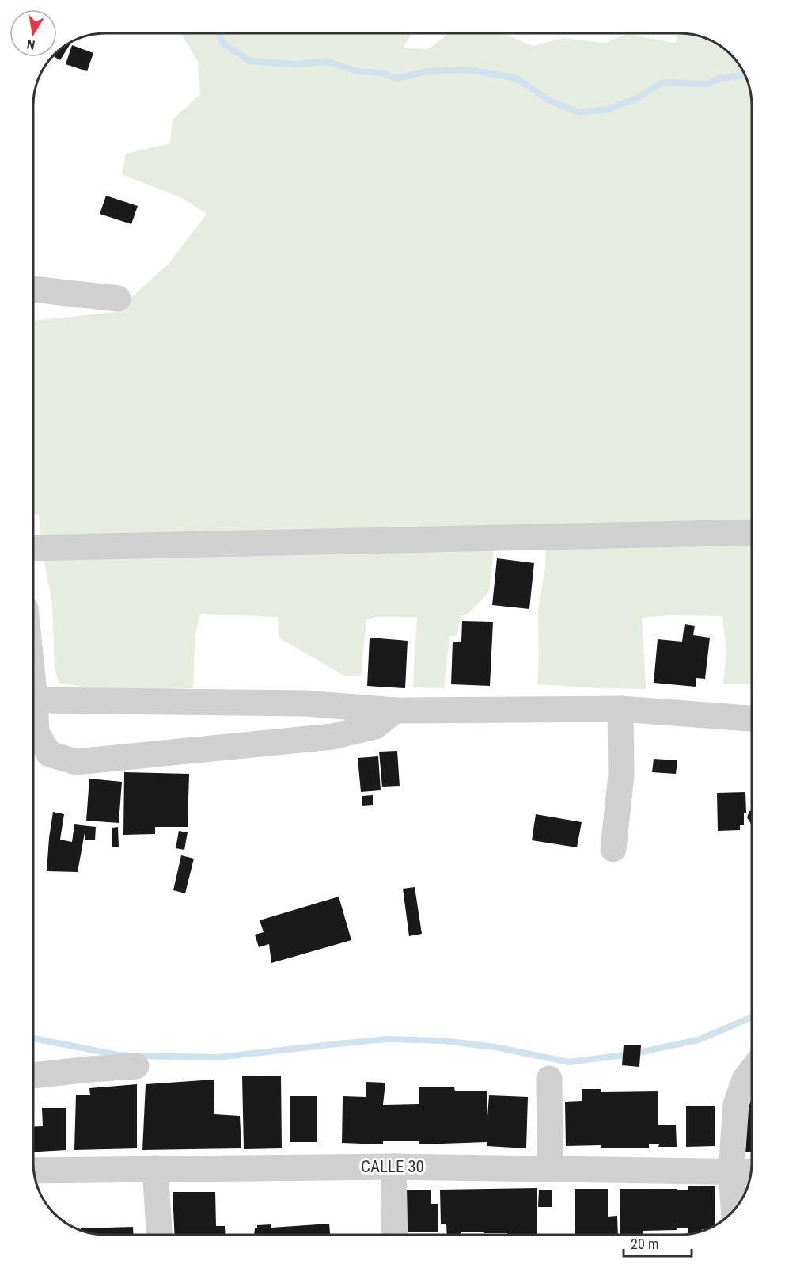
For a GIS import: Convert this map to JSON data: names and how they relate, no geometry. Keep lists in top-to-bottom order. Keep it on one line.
{"streets":{"street":["CALLE 30"]},"scale_bar":"20 m","north":"bottom"}
